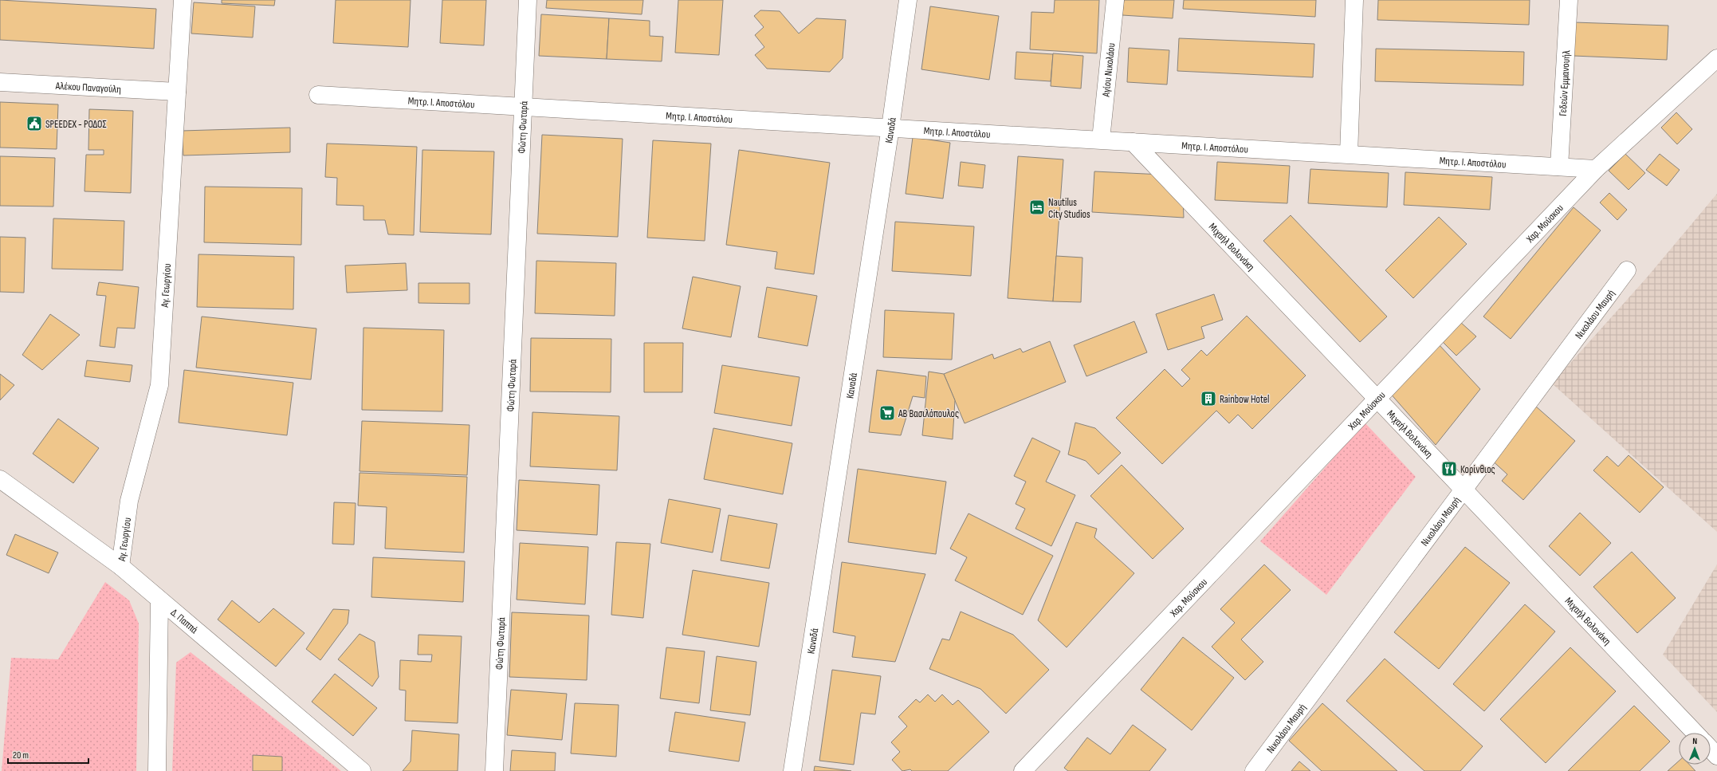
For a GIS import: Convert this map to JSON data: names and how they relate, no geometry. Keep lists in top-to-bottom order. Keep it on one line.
{"streets":{"street":["Αγίου Νικολάου","Γεδεών Εμμανουήλ","Αλέκου Παναγούλη","Μητρ. Ι. Αποστόλου","Φώτη Φωταρά","Καναδά","Χαρ. Μούσκου","Μιχαήλ Βολονάκη","Αγ. Γεωργίου","Νικολάου Μαυρή","Δ. Παππά"]},"crossings":[["Αγίου Νικολάου","Μητρ. Ι. Αποστόλου"],["Γεδεών Εμμανουήλ","Μητρ. Ι. Αποστόλου"],["Αλέκου Παναγούλη","Αγ. Γεωργίου"],["Μητρ. Ι. Αποστόλου","Φώτη Φωταρά"],["Μητρ. Ι. Αποστόλου","Καναδά"],["Μητρ. Ι. Αποστόλου","Χαρ. Μούσκου"],["Μητρ. Ι. Αποστόλου","Μιχαήλ Βολονάκη"],["Χαρ. Μούσκου","Μιχαήλ Βολονάκη"],["Μιχαήλ Βολονάκη","Νικολάου Μαυρή"],["Αγ. Γεωργίου","Δ. Παππά"]],"places":{"public building":["SPEEDEX - ΡΟΔΟΣ"],"hotel":["Nautilus City Studios"],"building":["Rainbow Hotel"],"supermarket":["ΑΒ Βασιλόπουλος"],"restaurant":["Κορίνθιος"]},"scale_bar":"20 m","north":"top"}
